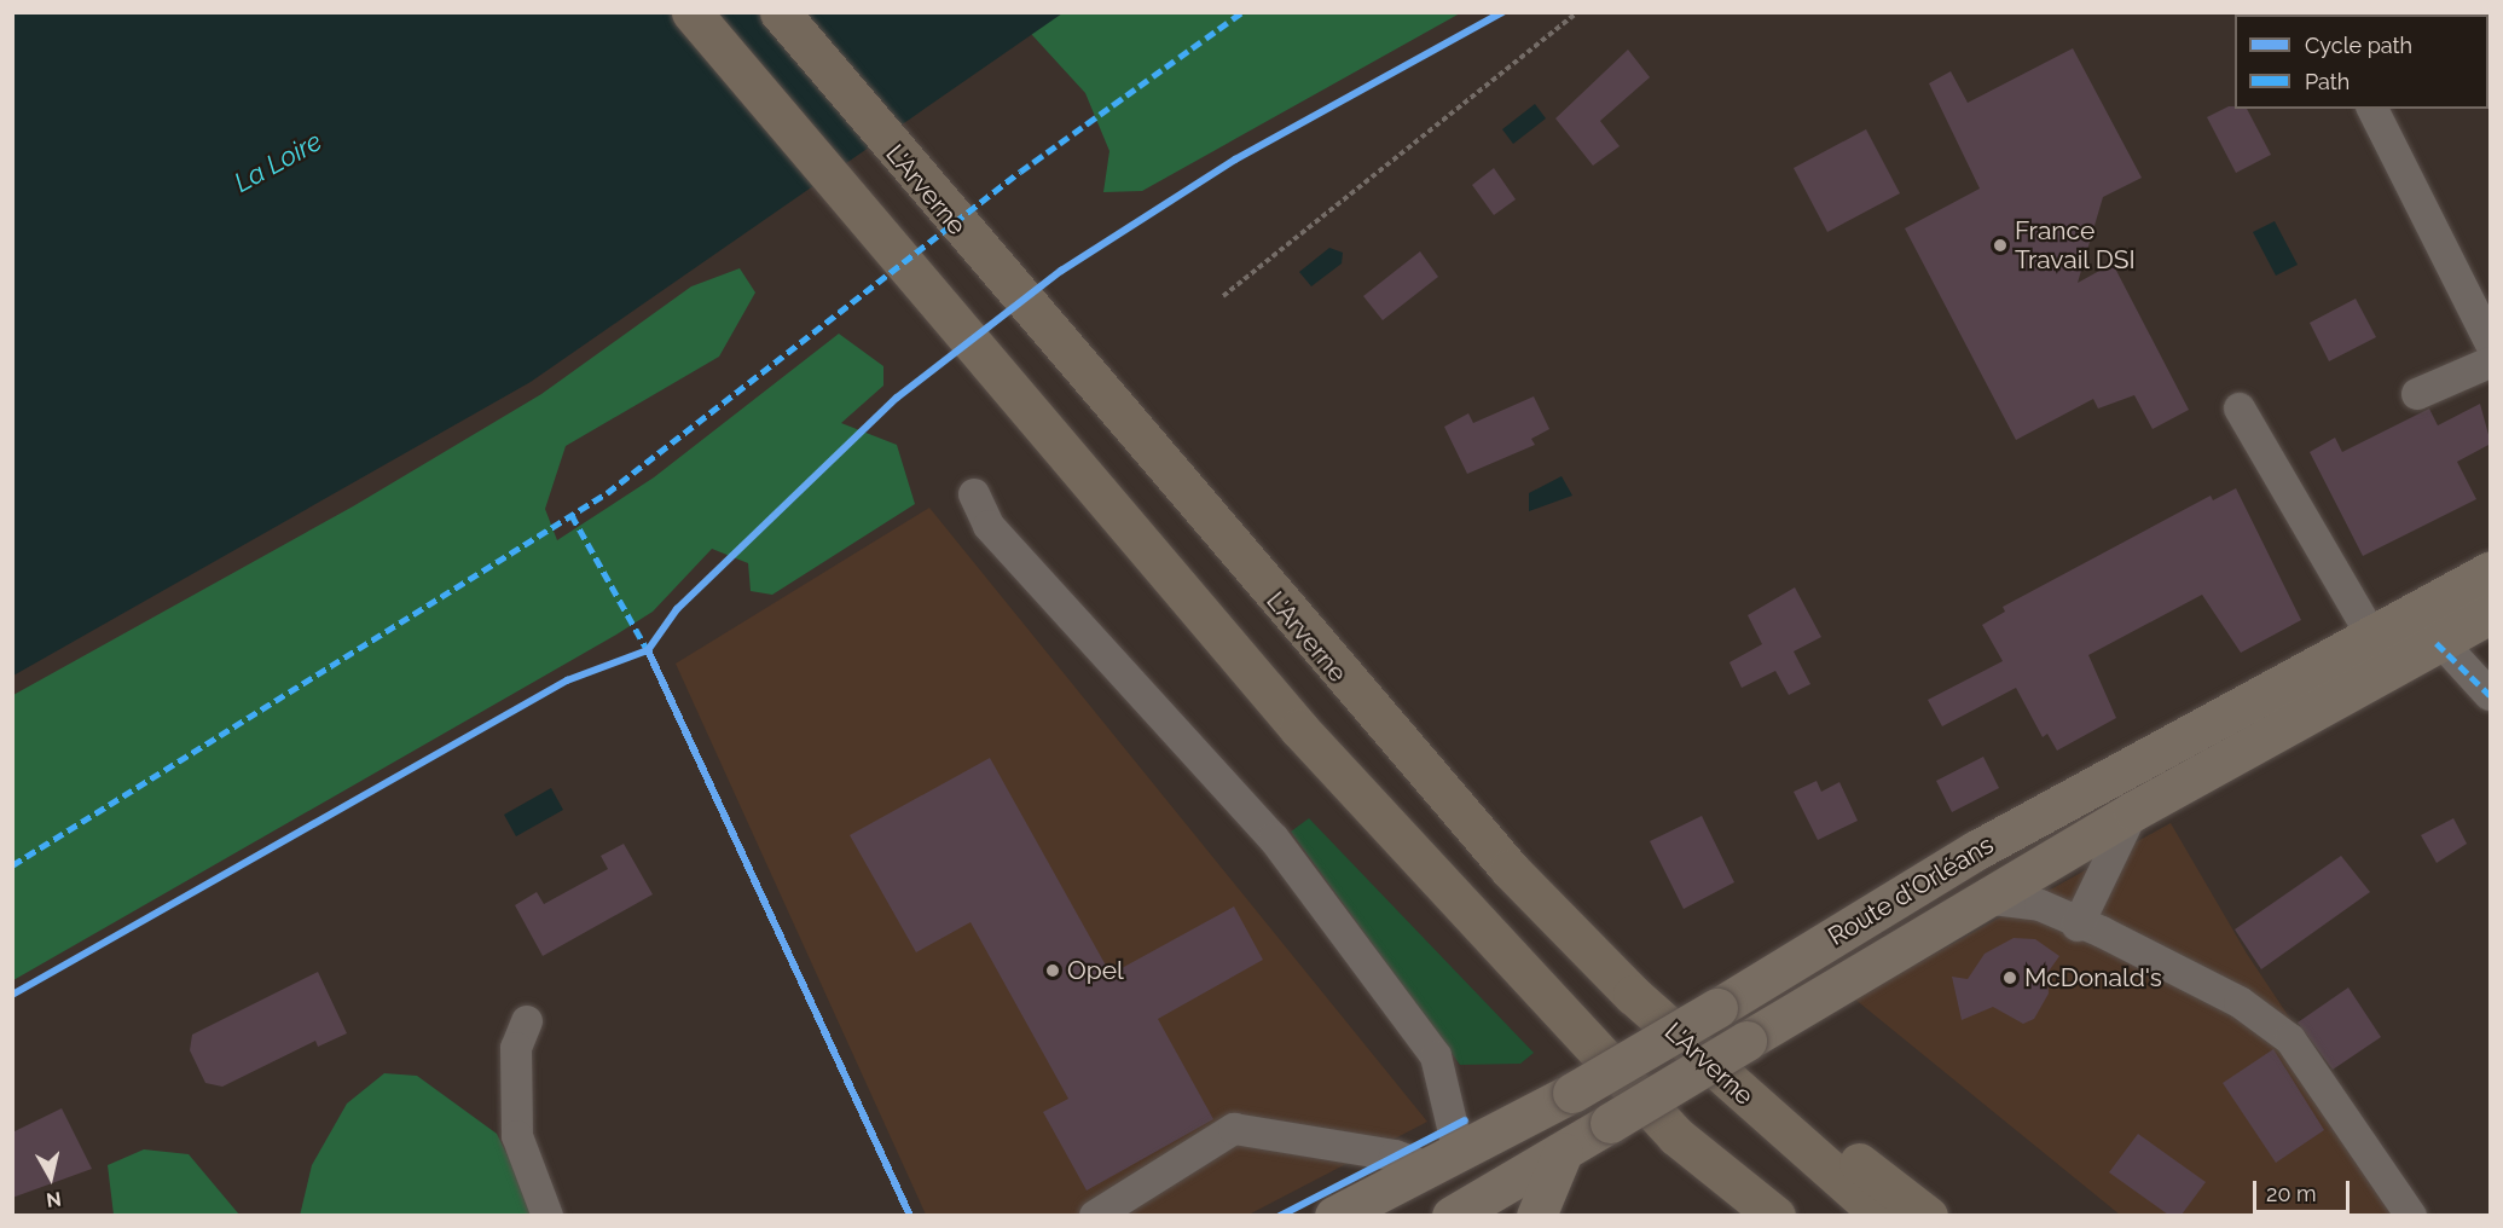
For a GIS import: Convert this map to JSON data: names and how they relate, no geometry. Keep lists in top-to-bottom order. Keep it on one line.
{"streets":{"highway":["L'Arverne"],"main road":["Route d'Orléans"]},"water":["La Loire"],"places":["France Travail DSI","Opel","McDonald's"],"legend":["Cycle path","Path"],"scale_bar":"20 m","north":"bottom"}
